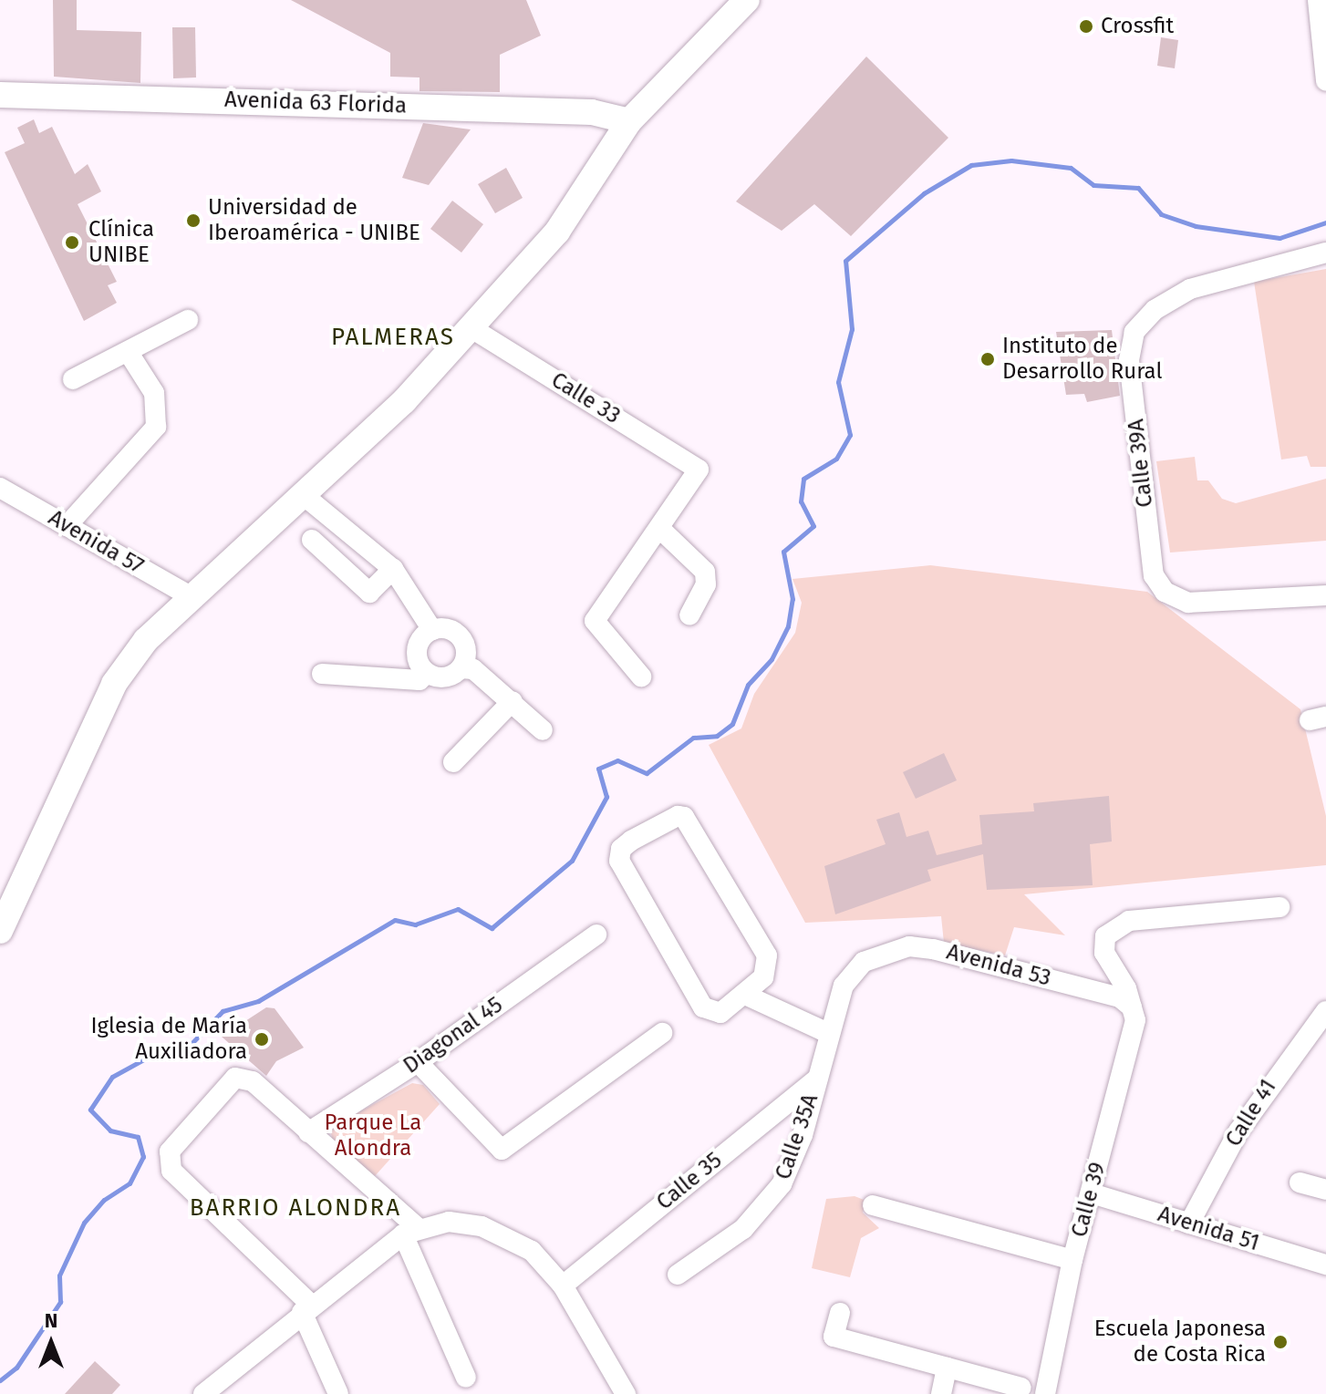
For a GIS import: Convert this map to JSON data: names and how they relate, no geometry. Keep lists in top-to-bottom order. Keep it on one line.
{"streets":{"main road":["Avenida 63 Florida"],"street":["Calle 33","Calle 39A","Avenida 57","Avenida 53","Diagonal 45","Calle 41","Calle 35A","Calle 35","Calle 39","Avenida 51"]},"crossings":[["Avenida 53","Calle 35A"],["Avenida 53","Calle 39"],["Calle 41","Avenida 51"],["Calle 35A","Calle 35"],["Calle 39","Avenida 51"]],"districts":["PALMERAS","BARRIO ALONDRA"],"parks":["Parque La Alondra"],"places":["Crossfit","Universidad de Iberoamérica - UNIBE","Clínica UNIBE","Instituto de Desarrollo Rural","Iglesia de María Auxiliadora","Escuela Japonesa de Costa Rica"],"north":"top"}
